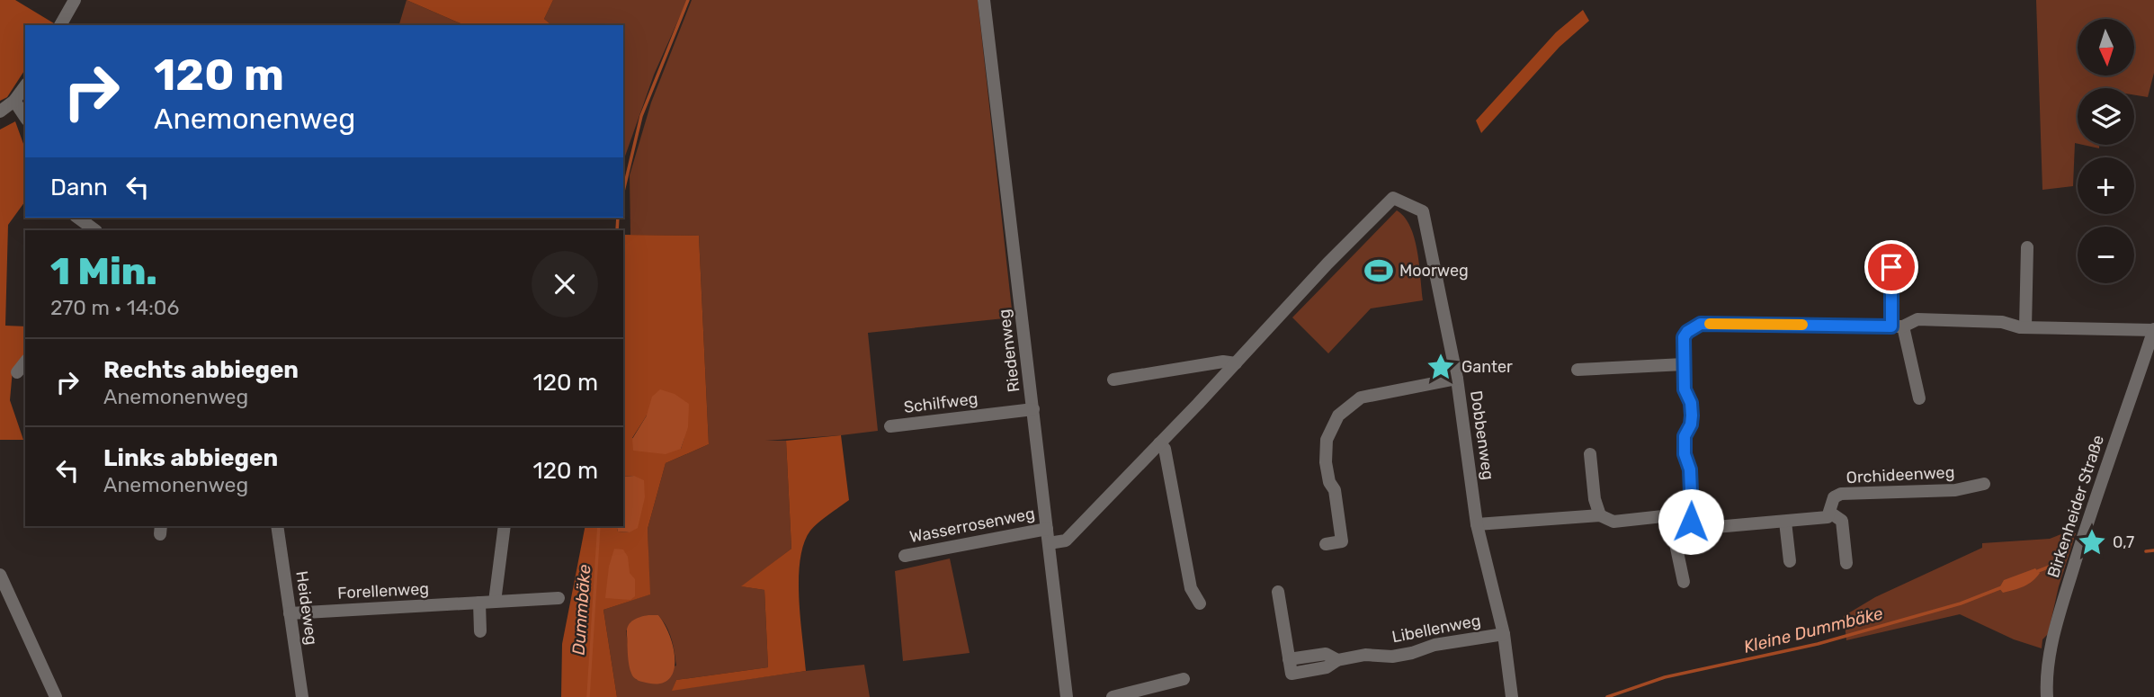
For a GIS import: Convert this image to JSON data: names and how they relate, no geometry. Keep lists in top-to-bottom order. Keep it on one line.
{"streets":{"street":["Riedenweg","Schilfweg","Dobbenweg","Orchideenweg","Birkenheider Straße","Wasserrosenweg","Forellenweg","Heideweg","Libellenweg"]},"crossings":[["Riedenweg","Schilfweg"],["Riedenweg","Wasserrosenweg"],["Dobbenweg","Libellenweg"],["Forellenweg","Heideweg"]],"water":["Dummbäke","Kleine Dummbäke"],"places":{"sports":["Moorweg"],"place":["Ganter","0,7"]},"north":"bottom","page":{"map_buttons":["+","−"],"turn":["120 m","Anemonenweg"],"then":"Dann","heading":["1 Min.","270 m · 14:06"],"list":[{"name":"Rechts abbiegen","note":"Anemonenweg","value":"120 m"},{"name":"Links abbiegen","note":"Anemonenweg","value":"120 m"}]}}
